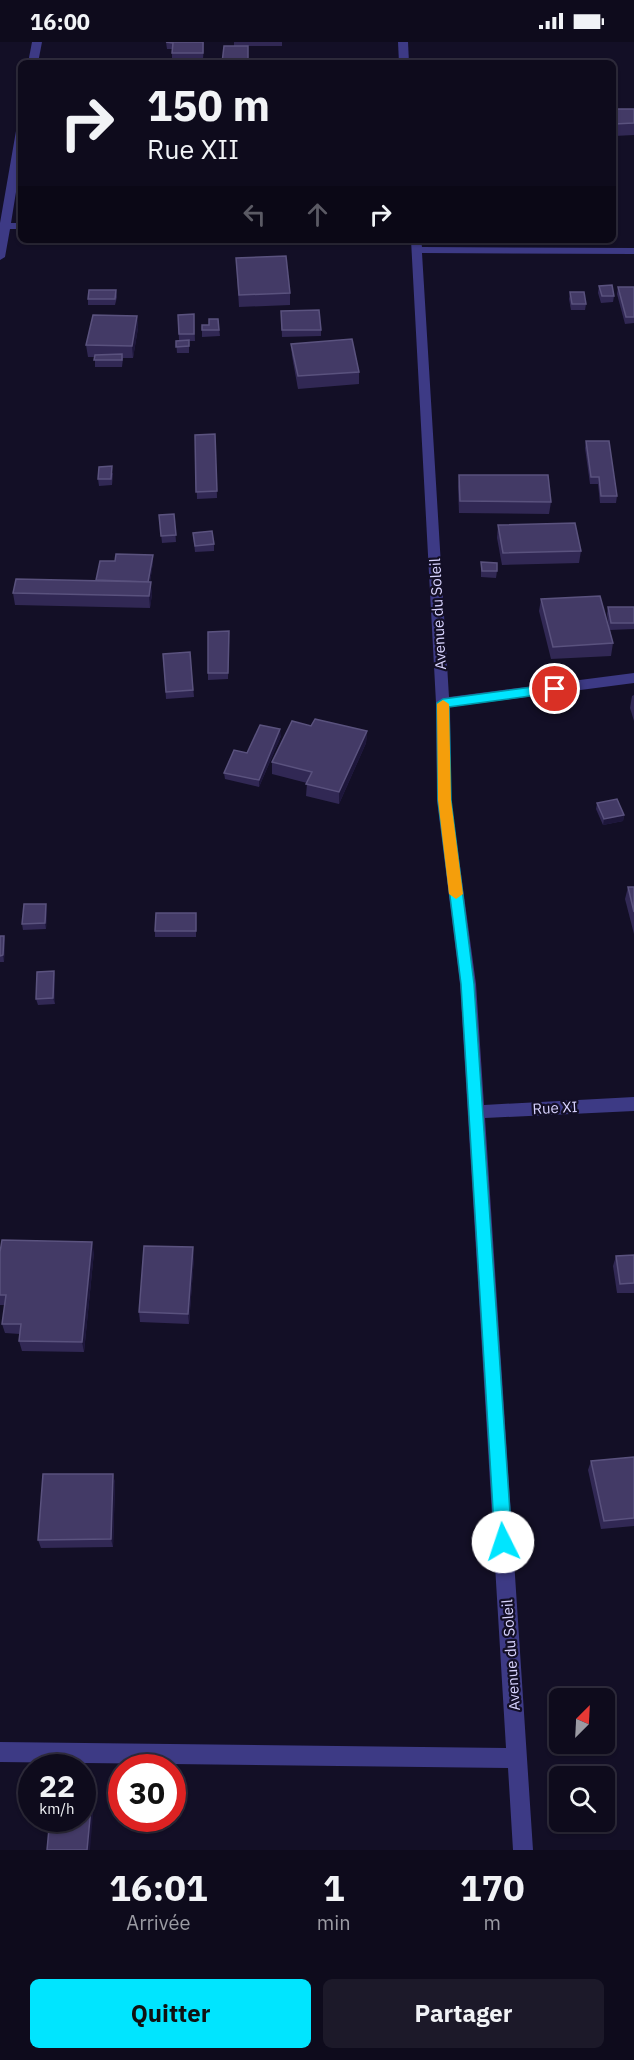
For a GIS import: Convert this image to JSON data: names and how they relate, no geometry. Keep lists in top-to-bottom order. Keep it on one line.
{"streets":{"street":["Avenue du Soleil","Rue XI"]},"crossings":[["Avenue du Soleil","Rue XI"]],"north":"top right","page":{"status":"16:00","turn":["150 m","Rue XII"],"speed":"22 km/h","limit":"30","eta":["16:01","Arrivée","1","min","170","m"],"buttons":["Quitter","Partager"]}}
